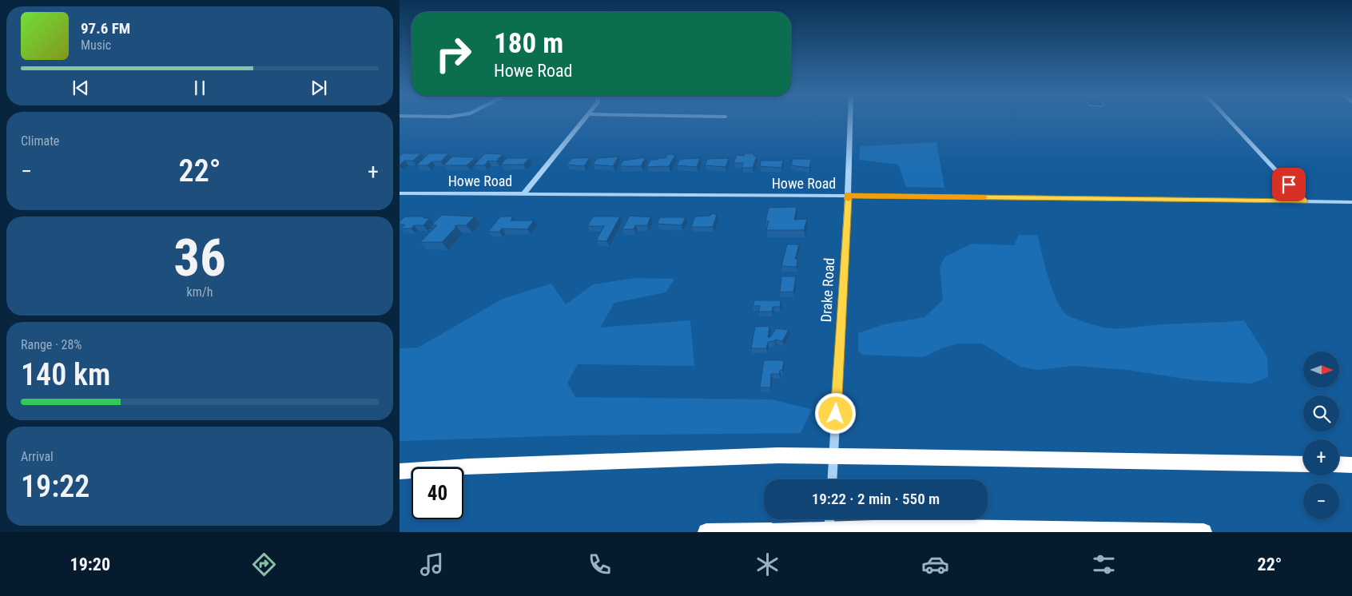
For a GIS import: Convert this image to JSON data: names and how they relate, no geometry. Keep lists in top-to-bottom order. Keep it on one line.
{"streets":{"street":["Howe Road","Drake Road"]},"crossings":[["Howe Road","Drake Road"]],"north":"right","page":{"song":["97.6 FM","Music"],"turn":["180 m","Howe Road"],"tile":["Climate",["36","km/h"],["Range · 28%","140 km"],["Arrival","19:22"]],"heat":["−","22°","+"],"map_buttons":["+","−"],"limit":"40","trip":"19:22 · 2 min · 550 m","tabs":["19:20","22°"]}}
